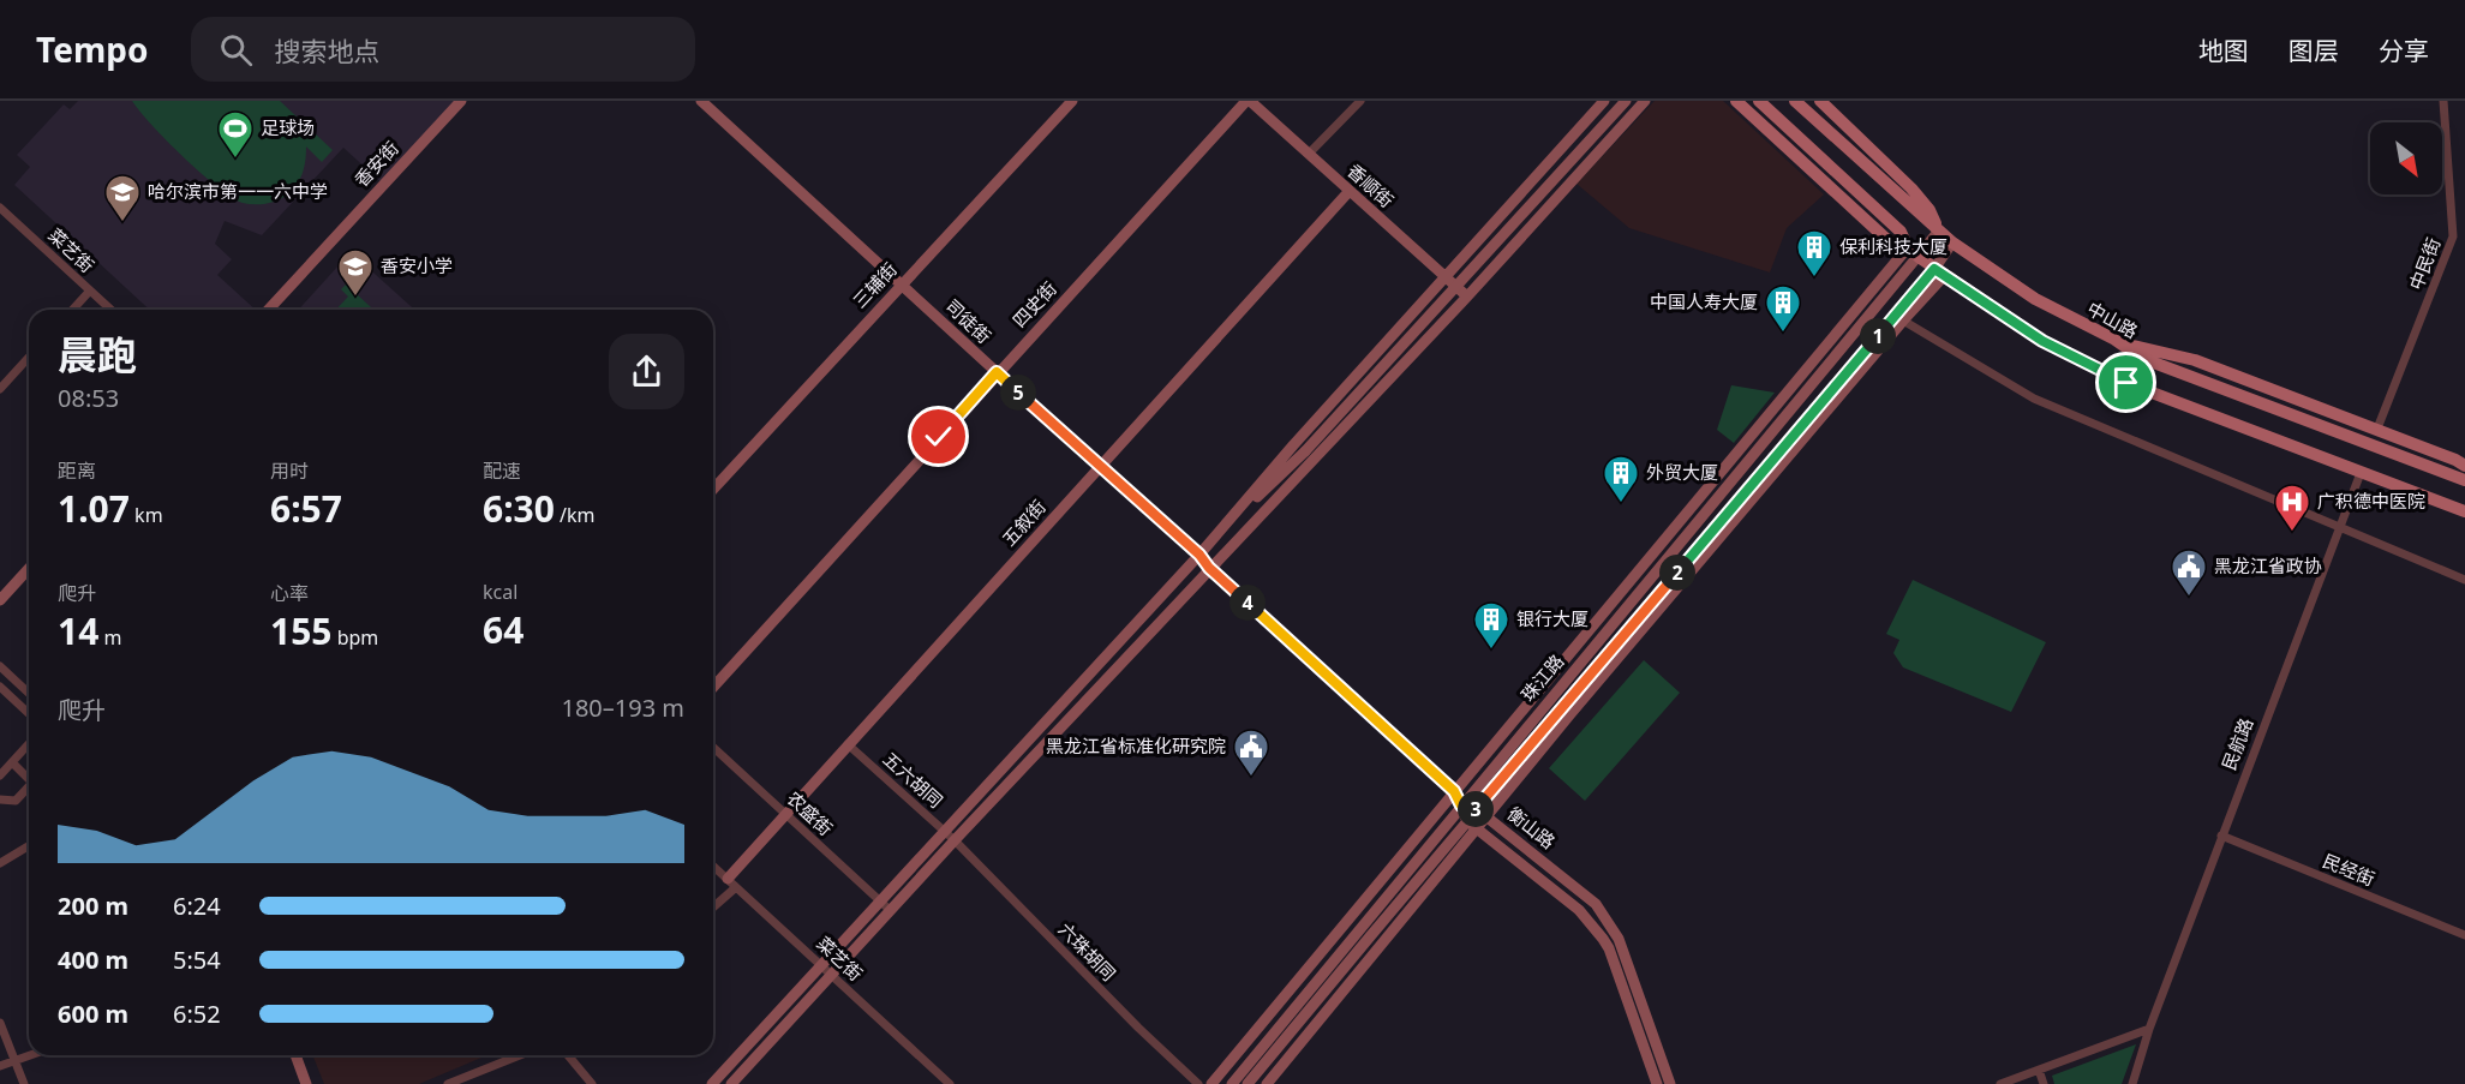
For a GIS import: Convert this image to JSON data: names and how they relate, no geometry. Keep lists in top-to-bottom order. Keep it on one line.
{"streets":{"main road":["中山路"],"street":["香安街","香顺街","菜艺街","中民街","三辅街","四史街","司徒街","五叙街","珠江路","民航路","五六胡同","农盛街","衡山路","民经街","六珠胡同"]},"crossings":[["香顺街","四史街"],["香顺街","五叙街"],["菜艺街","五叙街"],["三辅街","司徒街"],["四史街","司徒街"],["中山路","珠江路"],["司徒街","五叙街"],["司徒街","珠江路"],["司徒街","衡山路"],["五叙街","五六胡同"],["五叙街","农盛街"],["珠江路","衡山路"],["民航路","民经街"],["五六胡同","六珠胡同"]],"places":{"sports":["足球场"],"school or university":["哈尔滨市第一一六中学","香安小学"],"building":["保利科技大厦","中国人寿大厦","外贸大厦","银行大厦"],"hospital":["广积德中医院"],"public building":["黑龙江省政协","黑龙江省标准化研究院"]},"north":"bottom right","page":{"header":"Tempo","search":"搜索地点","nav":["地图","图层","分享"],"heading":["晨跑","08:53"],"pins":["1","5","2","4","3"],"stats":[["距离","1.07 km"],["用时","6:57"],["配速","6:30 /km"],["爬升","14 m"],["心率","155 bpm"],["kcal","64"]],"chart":["爬升","180–193 m"],"list":[{"name":"200 m","note":"6:24"},{"name":"400 m","note":"5:54"},{"name":"600 m","note":"6:52"}]}}
